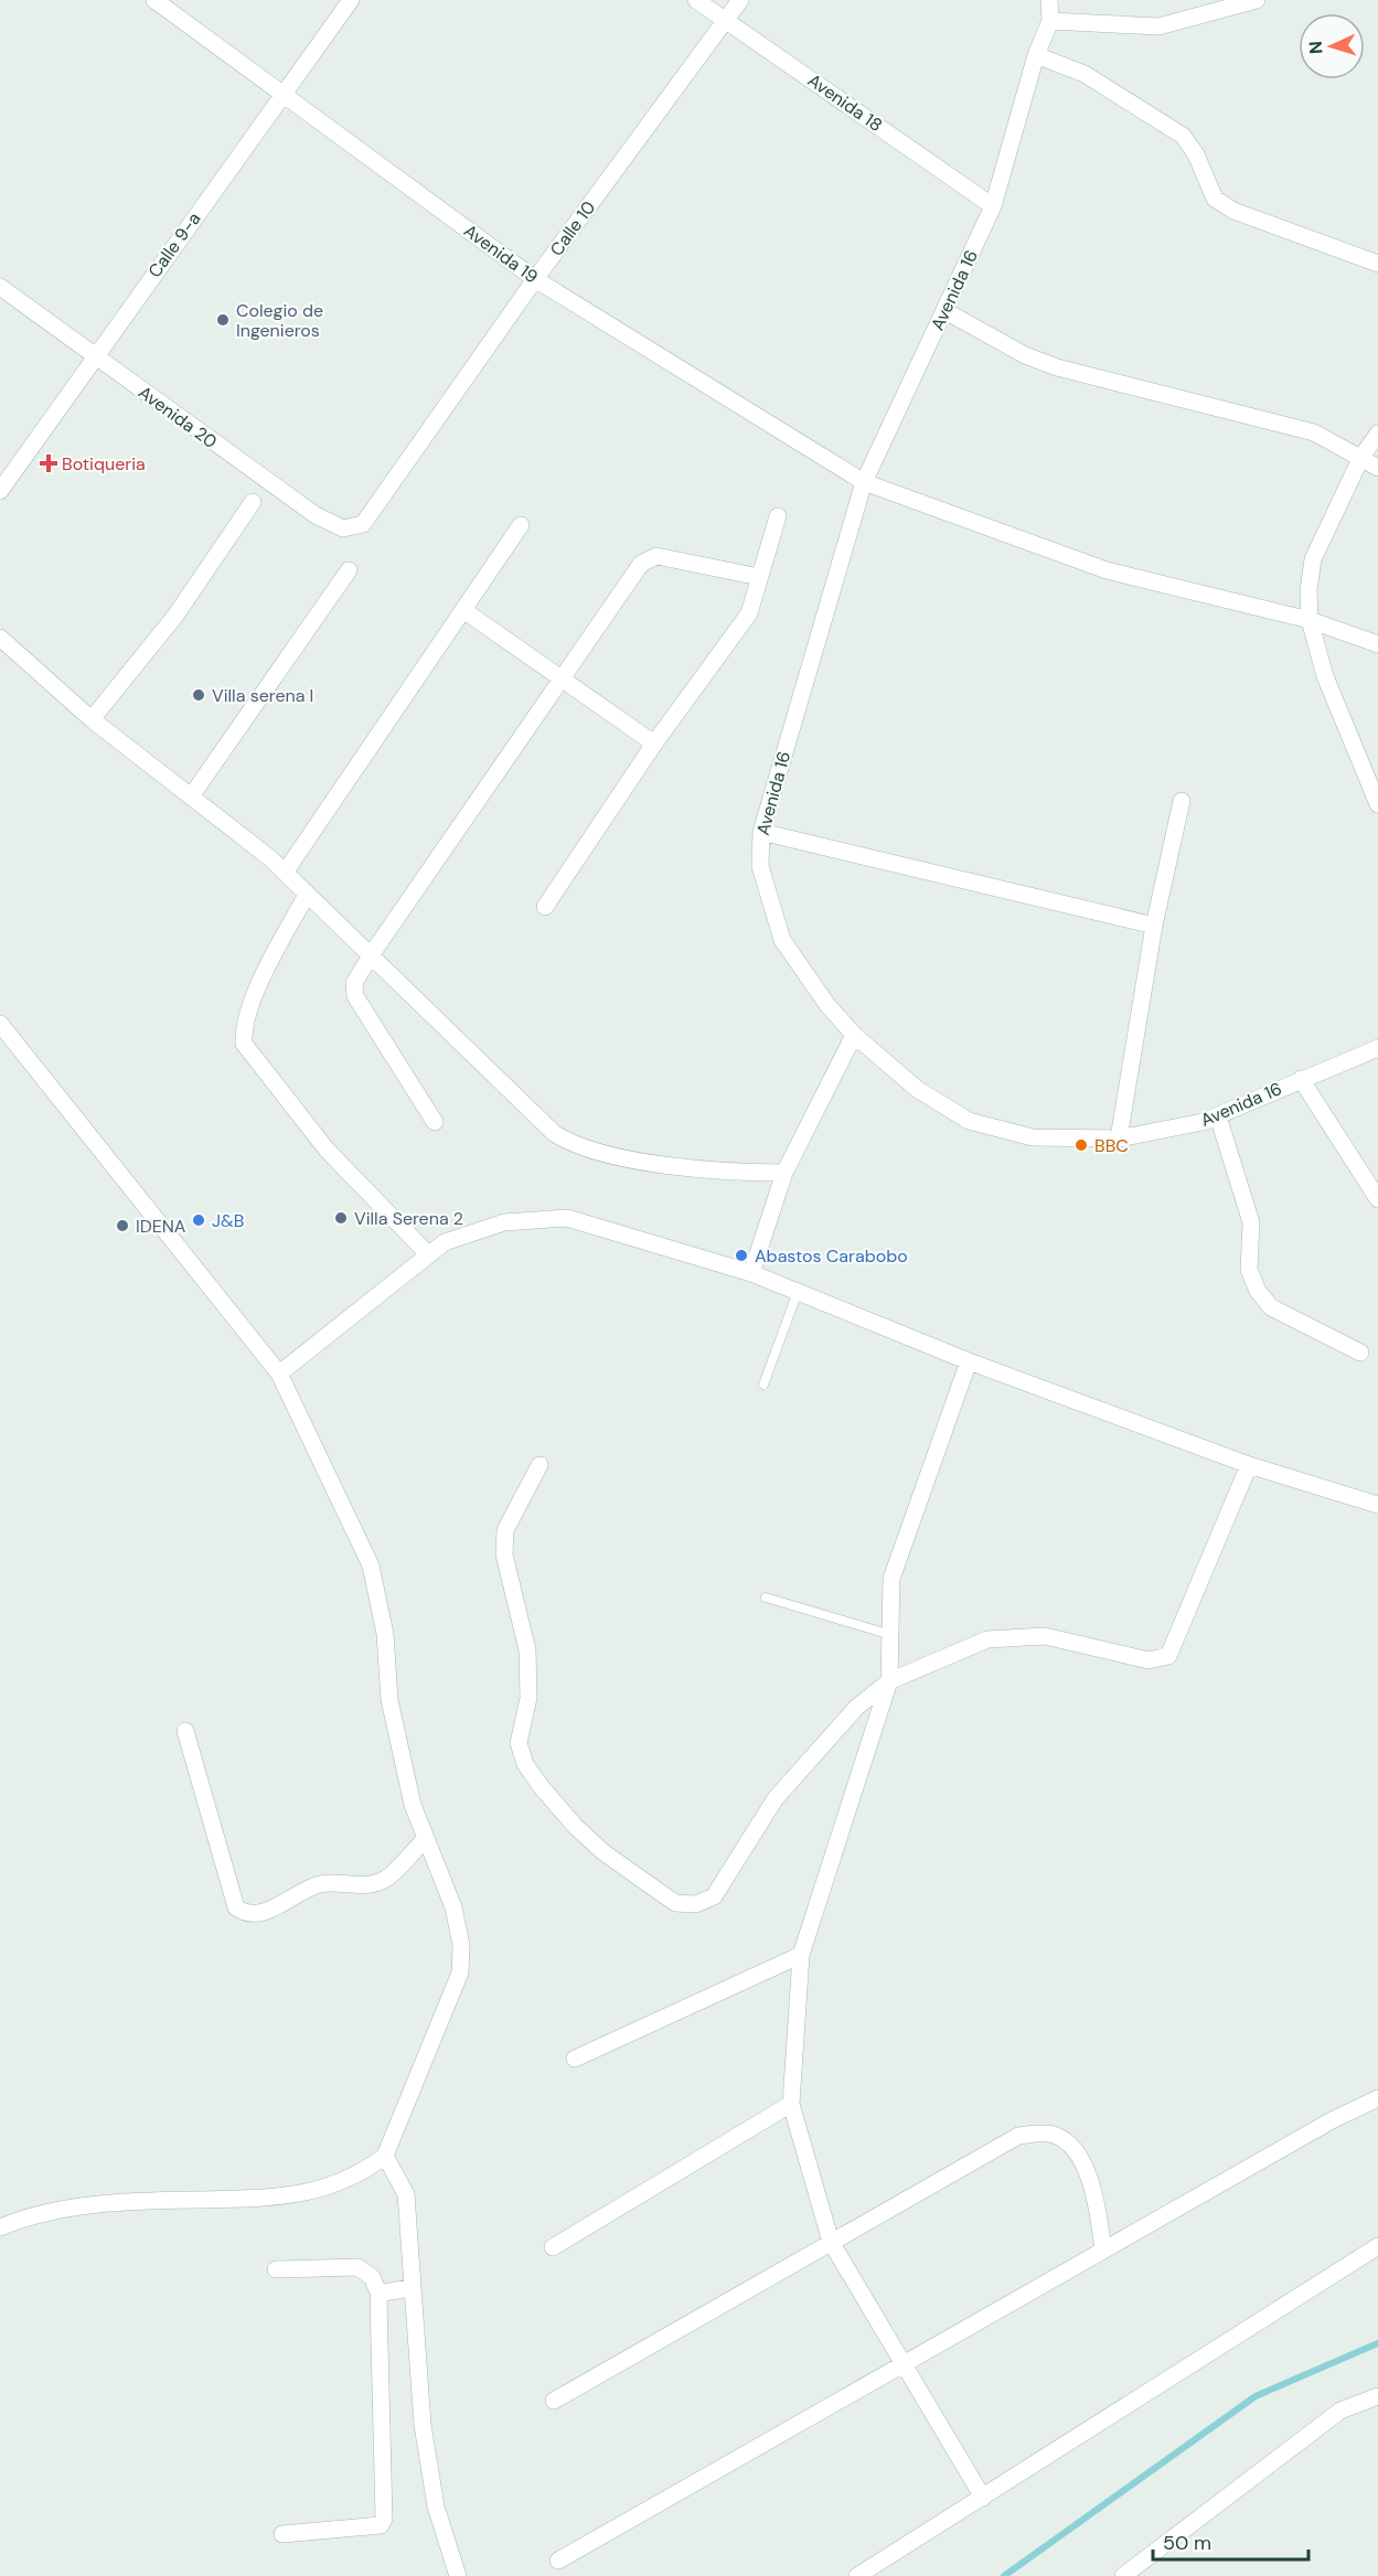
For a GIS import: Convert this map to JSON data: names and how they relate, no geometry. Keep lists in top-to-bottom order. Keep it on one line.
{"streets":{"street":["Avenida 18","Calle 10","Calle 9-a","Avenida 19","Avenida 16","Avenida 20"]},"crossings":[["Avenida 18","Calle 10"],["Avenida 18","Avenida 16"],["Calle 10","Avenida 19"],["Calle 10","Avenida 20"],["Calle 9-a","Avenida 19"],["Calle 9-a","Avenida 20"],["Avenida 19","Avenida 16"]],"places":{"other":["Colegio de Ingenieros","Villa serena I","BBC","Villa Serena 2","J&B","IDENA","Abastos Carabobo"],"health":["Botiqueria"]},"scale_bar":"50 m","north":"left"}
